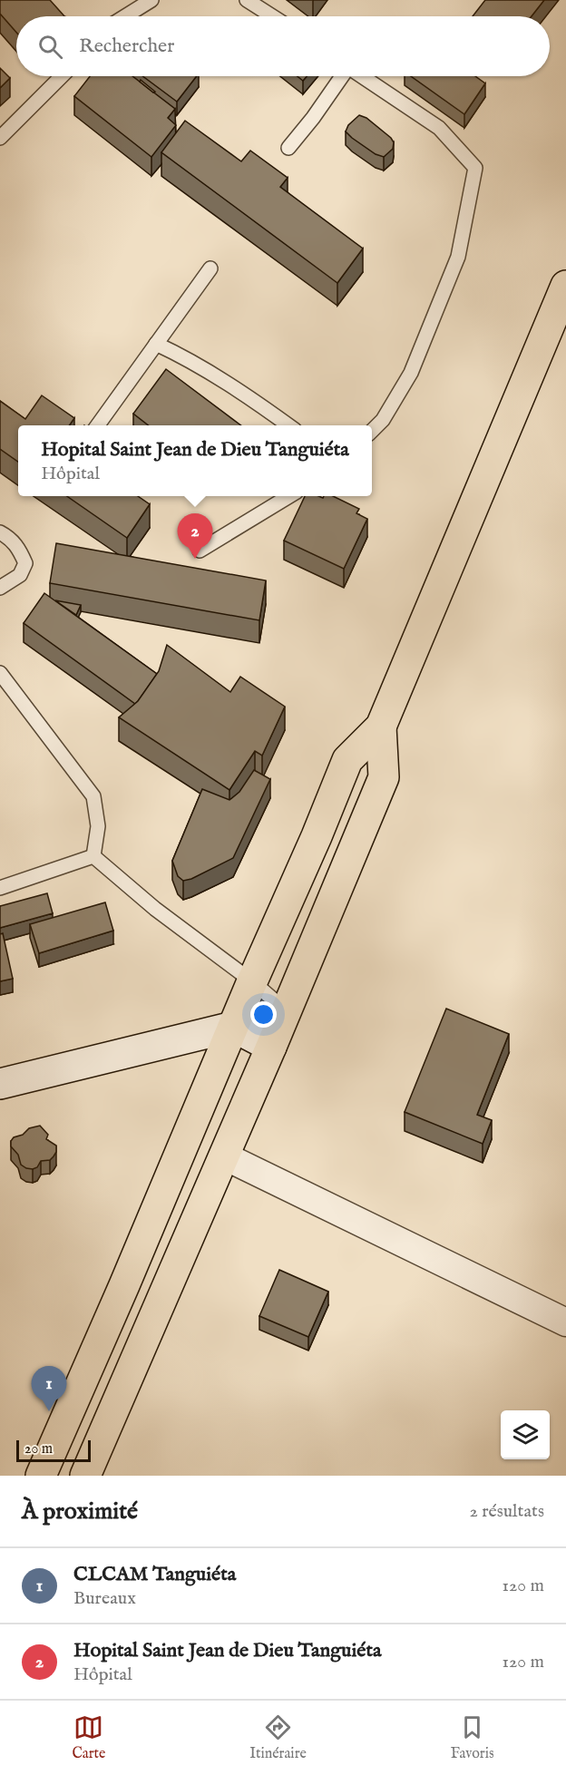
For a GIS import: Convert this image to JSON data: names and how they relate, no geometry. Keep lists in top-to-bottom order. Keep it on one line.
{"scale_bar":"20 m","page":{"search":"Rechercher","popup":["Hopital Saint Jean de Dieu Tanguiéta","Hôpital"],"pins":["2","1"],"scale":"20 m","heading":["À proximité","2 résultats"],"list":[{"mark":"1","name":"CLCAM Tanguiéta","note":"Bureaux","value":"120 m"},{"mark":"2","name":"Hopital Saint Jean de Dieu Tanguiéta","note":"Hôpital","value":"120 m"}],"nav":["Carte","Itinéraire","Favoris"]}}
